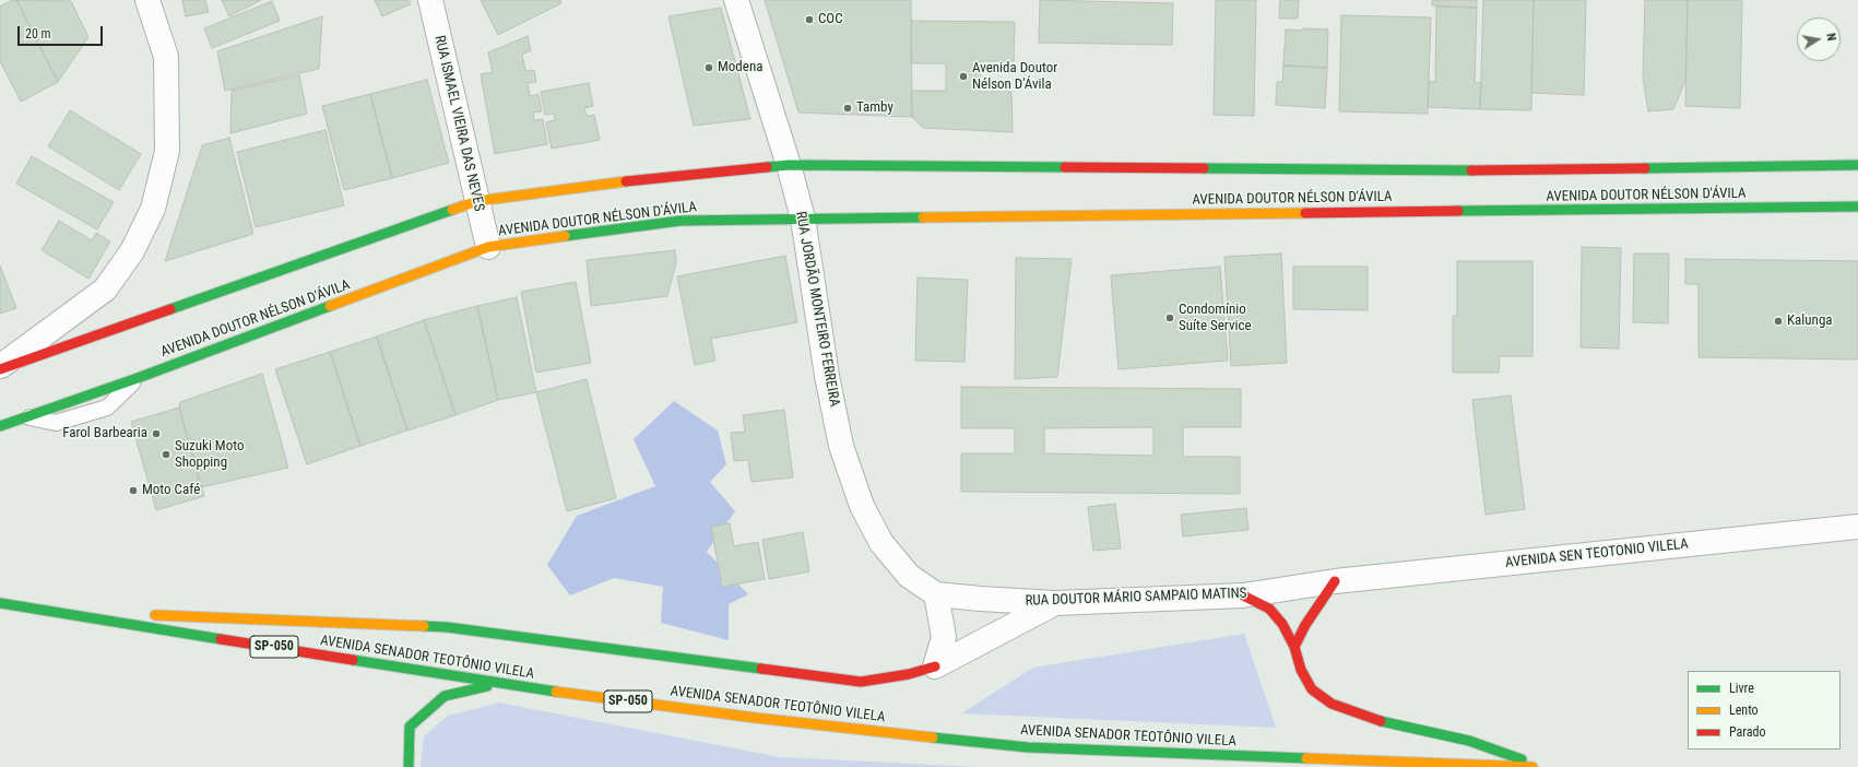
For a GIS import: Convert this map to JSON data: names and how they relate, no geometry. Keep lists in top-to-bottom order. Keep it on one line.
{"streets":{"main road":["AVENIDA DOUTOR NÉLSON D'ÁVILA","SP-050","AVENIDA SENADOR TEOTÔNIO VILELA"],"street":["RUA ISMAEL VIEIRA DAS NEVES","RUA JORDÃO MONTEIRO FERREIRA","AVENIDA SEN TEOTONIO VILELA","RUA DOUTOR MÁRIO SAMPAIO MATINS"]},"crossings":[["RUA ISMAEL VIEIRA DAS NEVES","AVENIDA DOUTOR NÉLSON D'ÁVILA"],["AVENIDA DOUTOR NÉLSON D'ÁVILA","RUA JORDÃO MONTEIRO FERREIRA"],["RUA JORDÃO MONTEIRO FERREIRA","RUA DOUTOR MÁRIO SAMPAIO MATINS"],["AVENIDA SEN TEOTONIO VILELA","RUA DOUTOR MÁRIO SAMPAIO MATINS"]],"places":["COC","Modena","Avenida Doutor Nélson D'Ávila","Tamby","Condomínio Suíte Service","Kalunga","Farol Barbearia","Suzuki Moto Shopping","Moto Café"],"legend":["Livre","Lento","Parado"],"scale_bar":"20 m","north":"right"}
